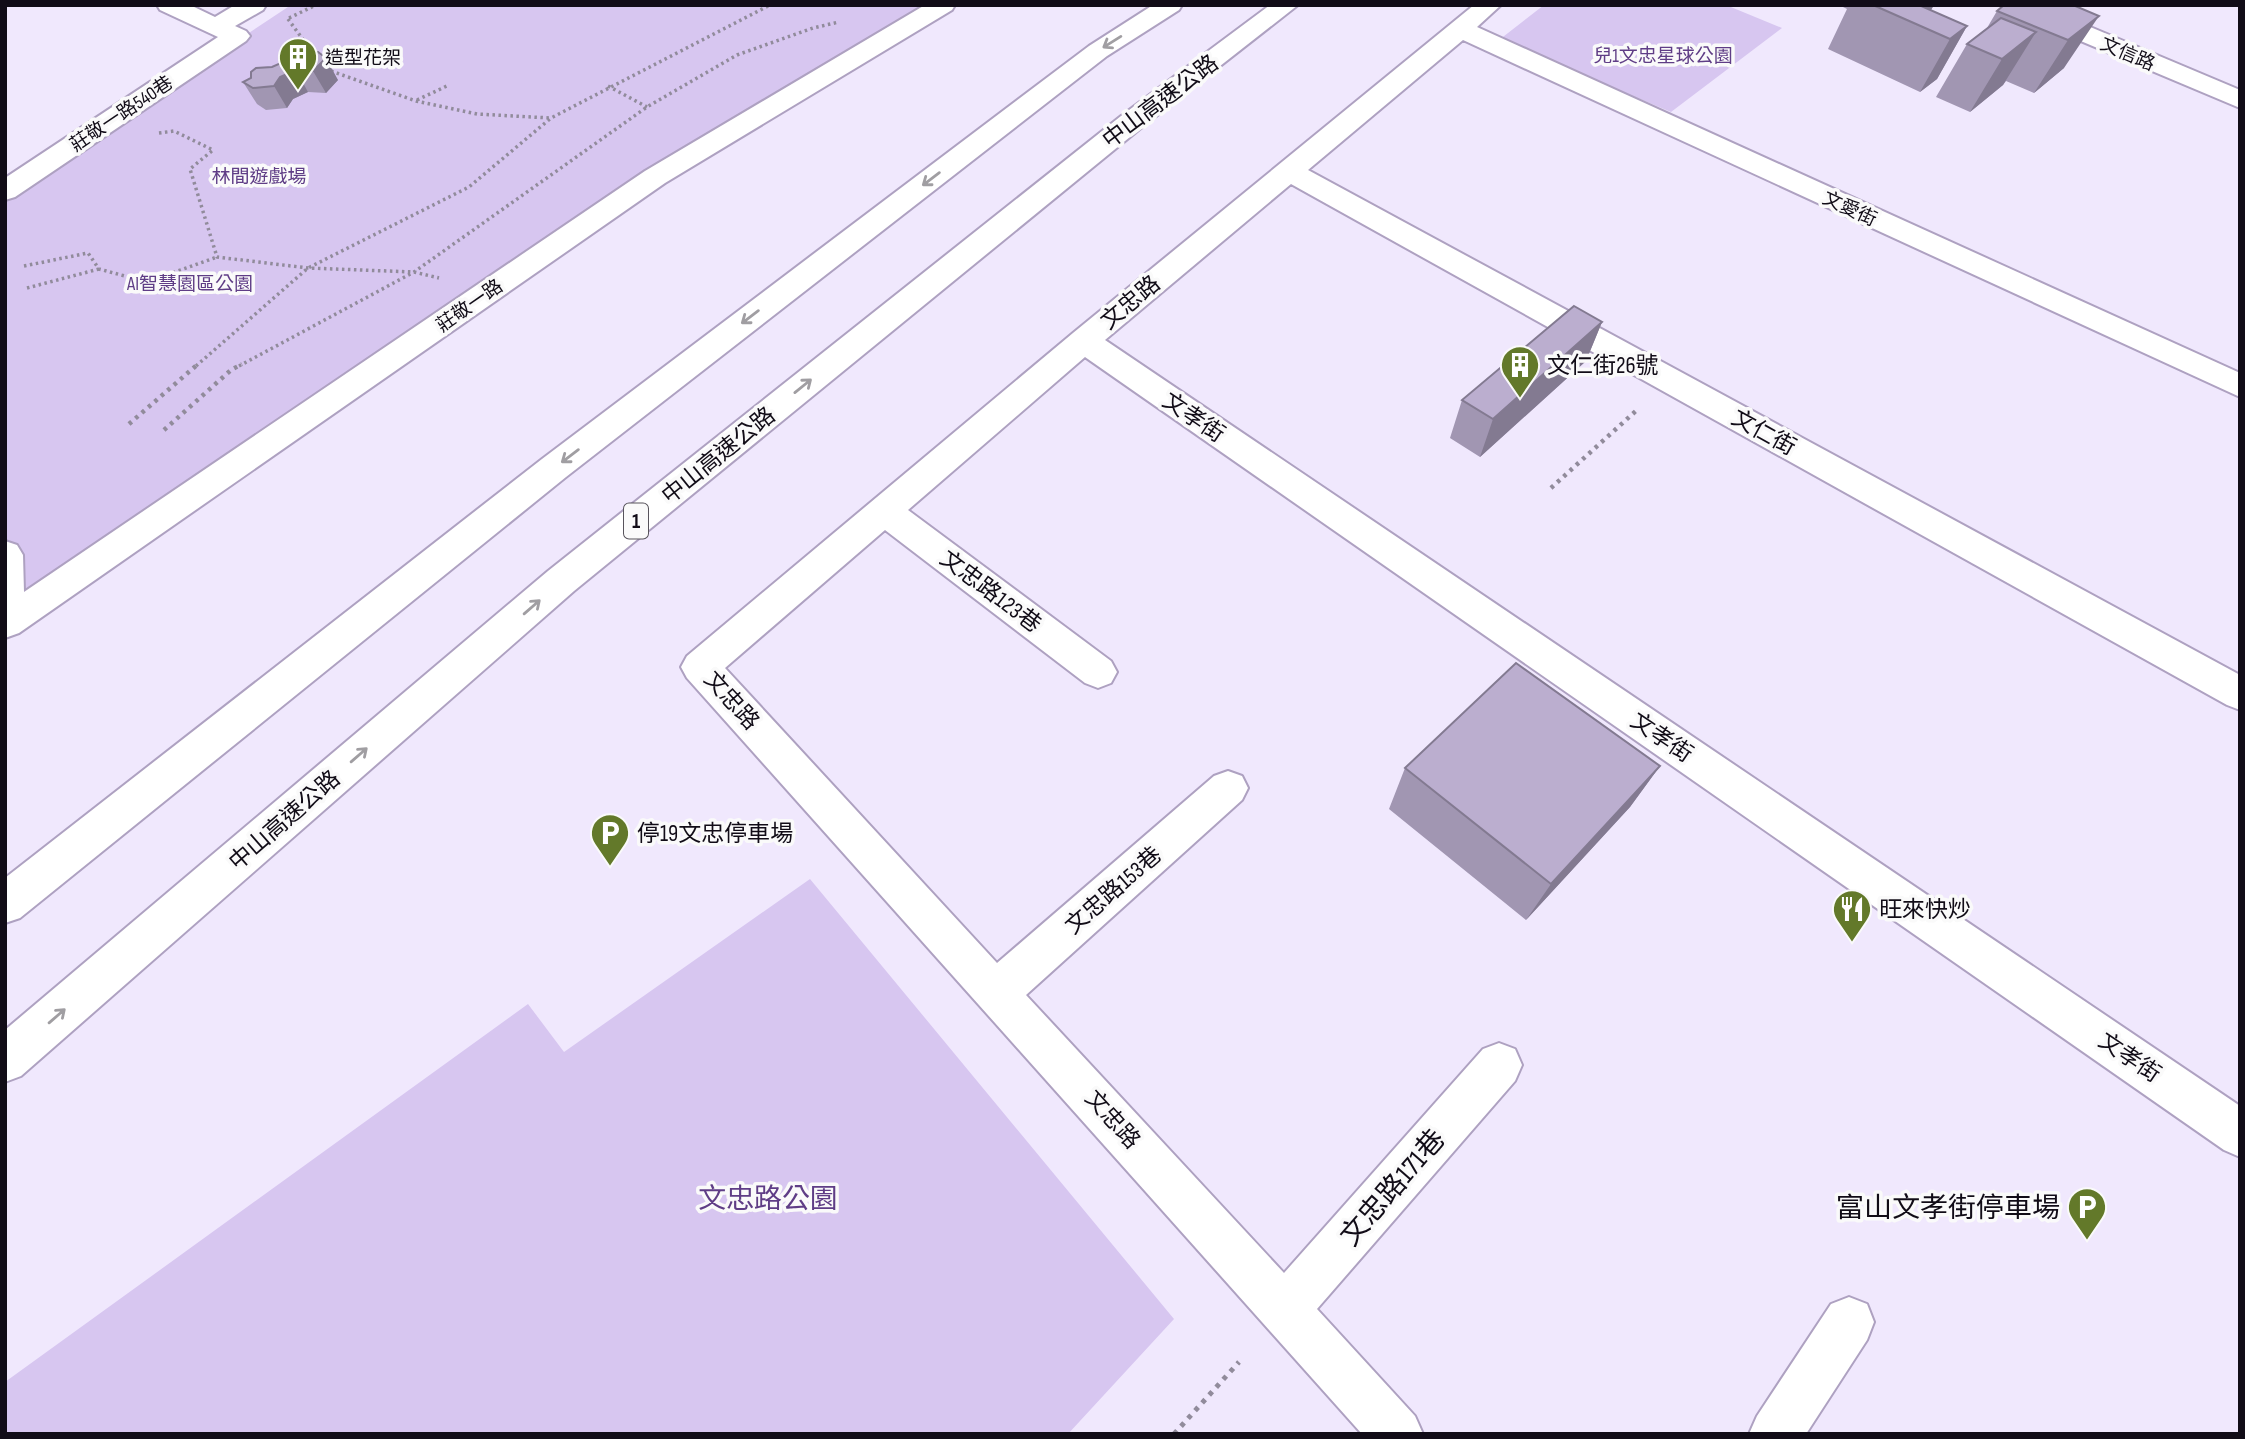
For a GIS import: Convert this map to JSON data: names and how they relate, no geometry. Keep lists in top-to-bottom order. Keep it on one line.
{"streets":{"main road":["文信路","中山高速公路","莊敬一路540巷","文愛街","文忠路","莊敬一路","文孝街","文仁街","1","文忠路123巷","文忠路153巷","文忠路171巷"]},"crossings":[["文愛街","文忠路"],["文忠路","文孝街"],["文忠路","文仁街"],["文忠路","文忠路123巷"],["文忠路","文忠路153巷"],["文忠路","文忠路171巷"]],"parks":["兒1文忠星球公園","林間遊戲場","AI智慧園區公園","文忠路公園"],"places":{"building":["造型花架","文仁街26號"],"parking":["停19文忠停車場","富山文孝街停車場"],"restaurant":["旺來快炒"]}}
